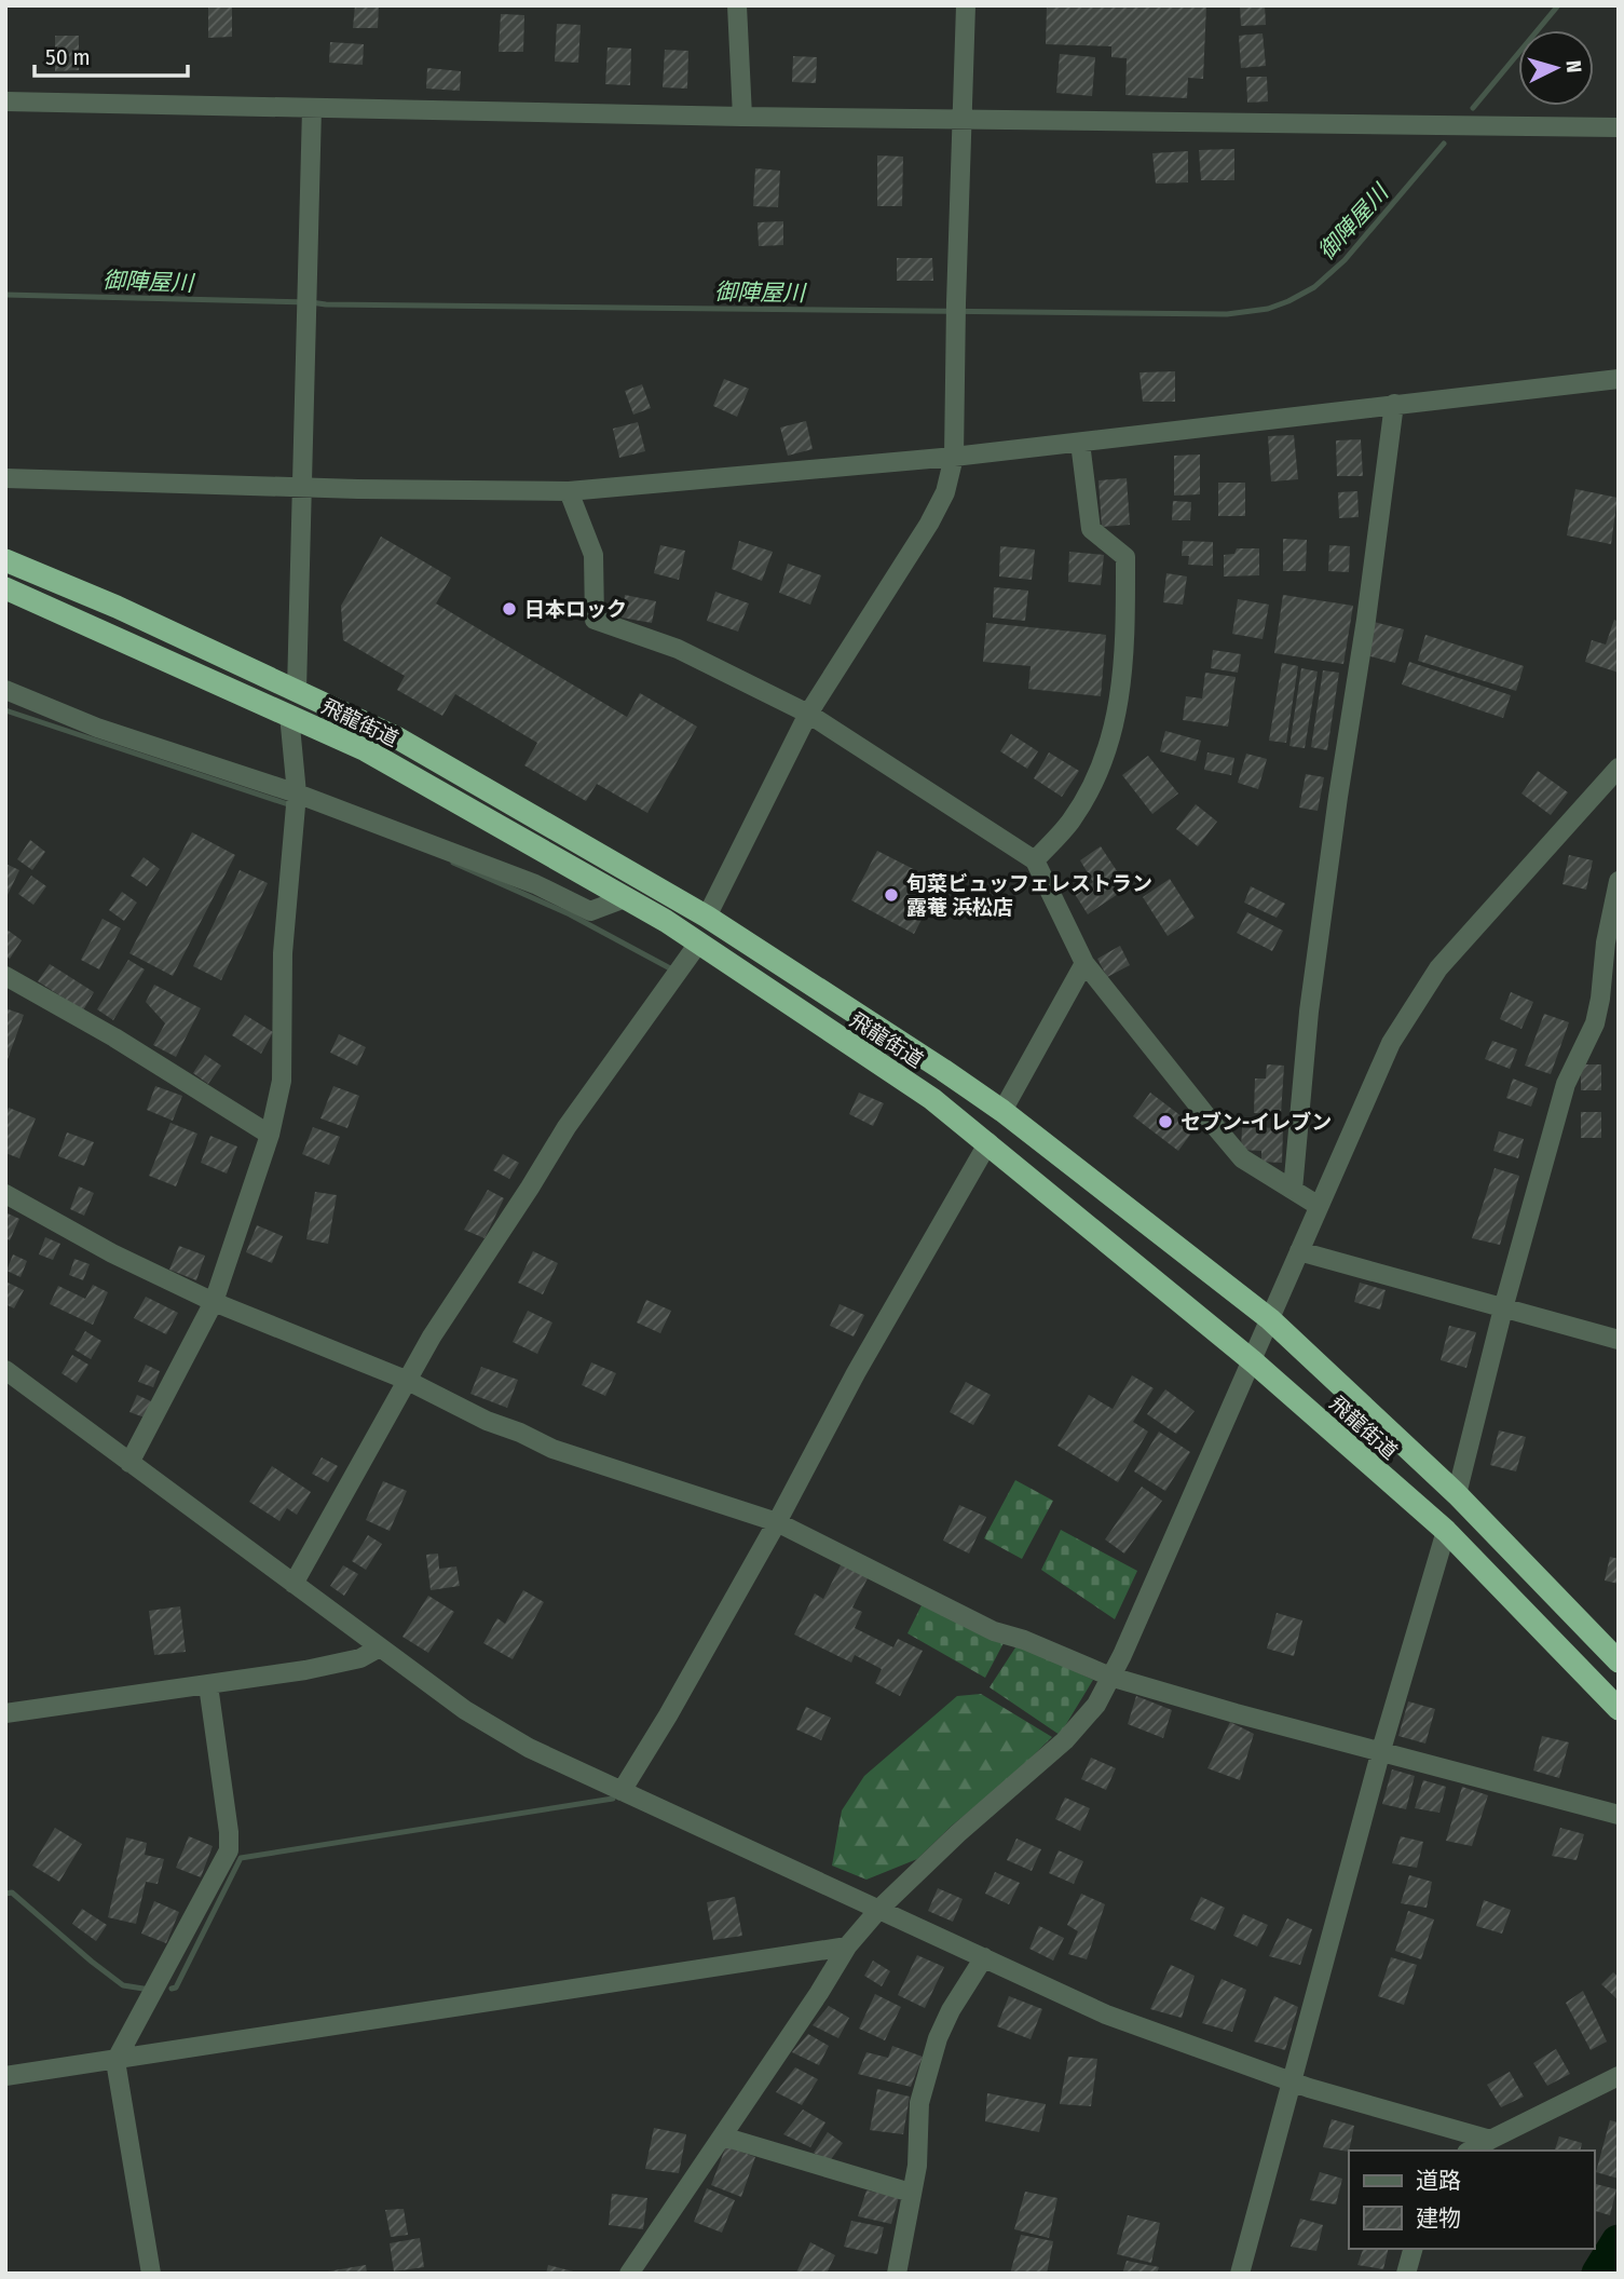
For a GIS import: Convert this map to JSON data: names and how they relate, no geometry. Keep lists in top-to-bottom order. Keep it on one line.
{"streets":{"highway":["飛龍街道"]},"water":["御陣屋川"],"places":["日本ロック","旬菜ビュッフェレストラン 露菴 浜松店","セブン-イレブン"],"legend":["道路","建物"],"scale_bar":"50 m","north":"right"}
